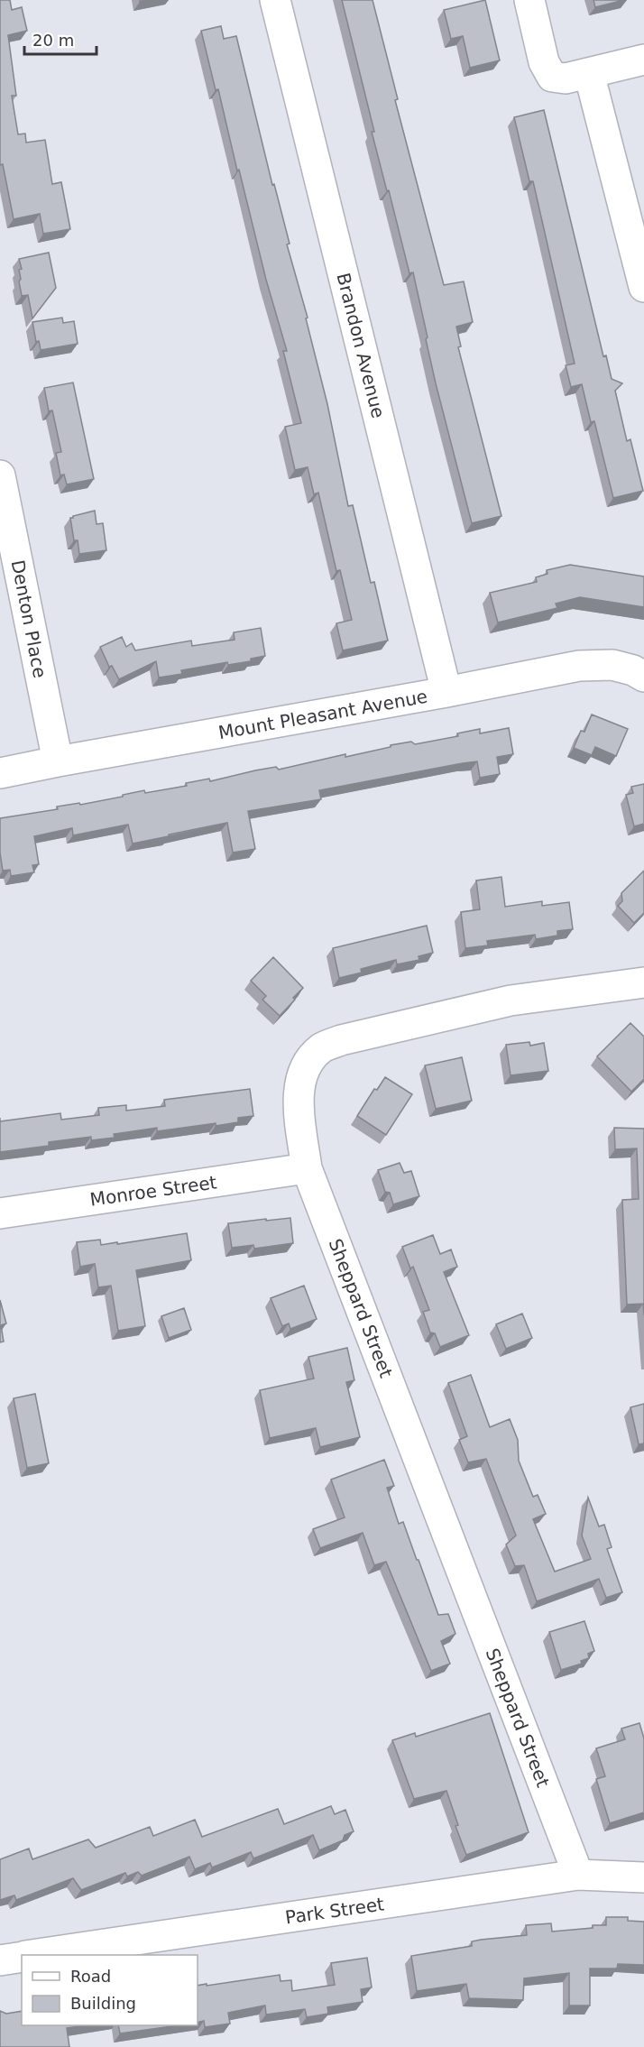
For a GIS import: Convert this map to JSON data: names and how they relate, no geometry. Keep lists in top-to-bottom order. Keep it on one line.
{"streets":{"street":["Brandon Avenue","Denton Place","Mount Pleasant Avenue","Monroe Street","Sheppard Street","Park Street"]},"crossings":[["Brandon Avenue","Mount Pleasant Avenue"],["Denton Place","Mount Pleasant Avenue"],["Monroe Street","Sheppard Street"],["Sheppard Street","Park Street"]],"legend":["Road","Building"],"scale_bar":"20 m"}
